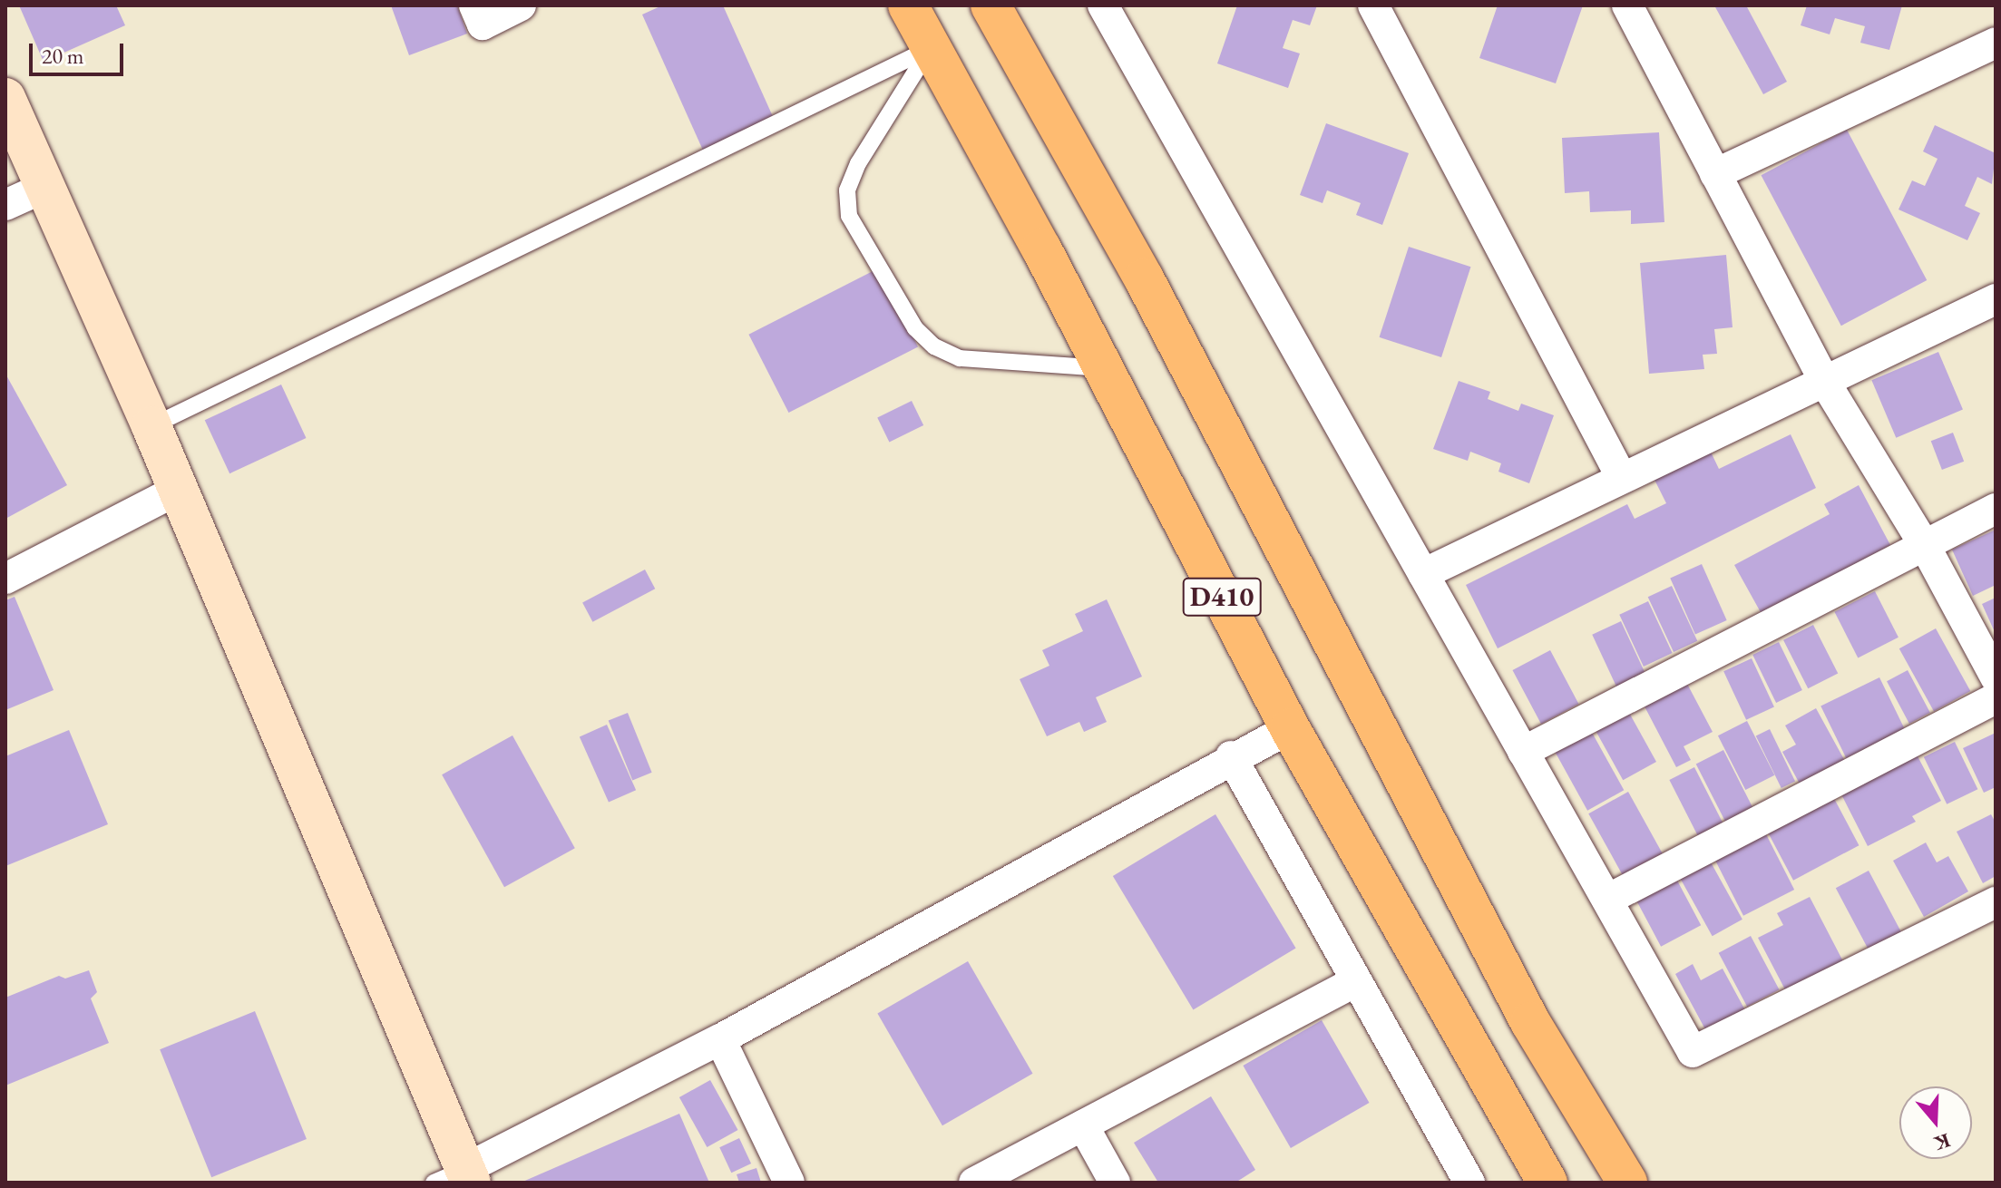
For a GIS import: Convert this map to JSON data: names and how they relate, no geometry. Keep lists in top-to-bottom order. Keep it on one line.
{"streets":{"highway":["D410"]},"scale_bar":"20 m","north":"bottom"}
